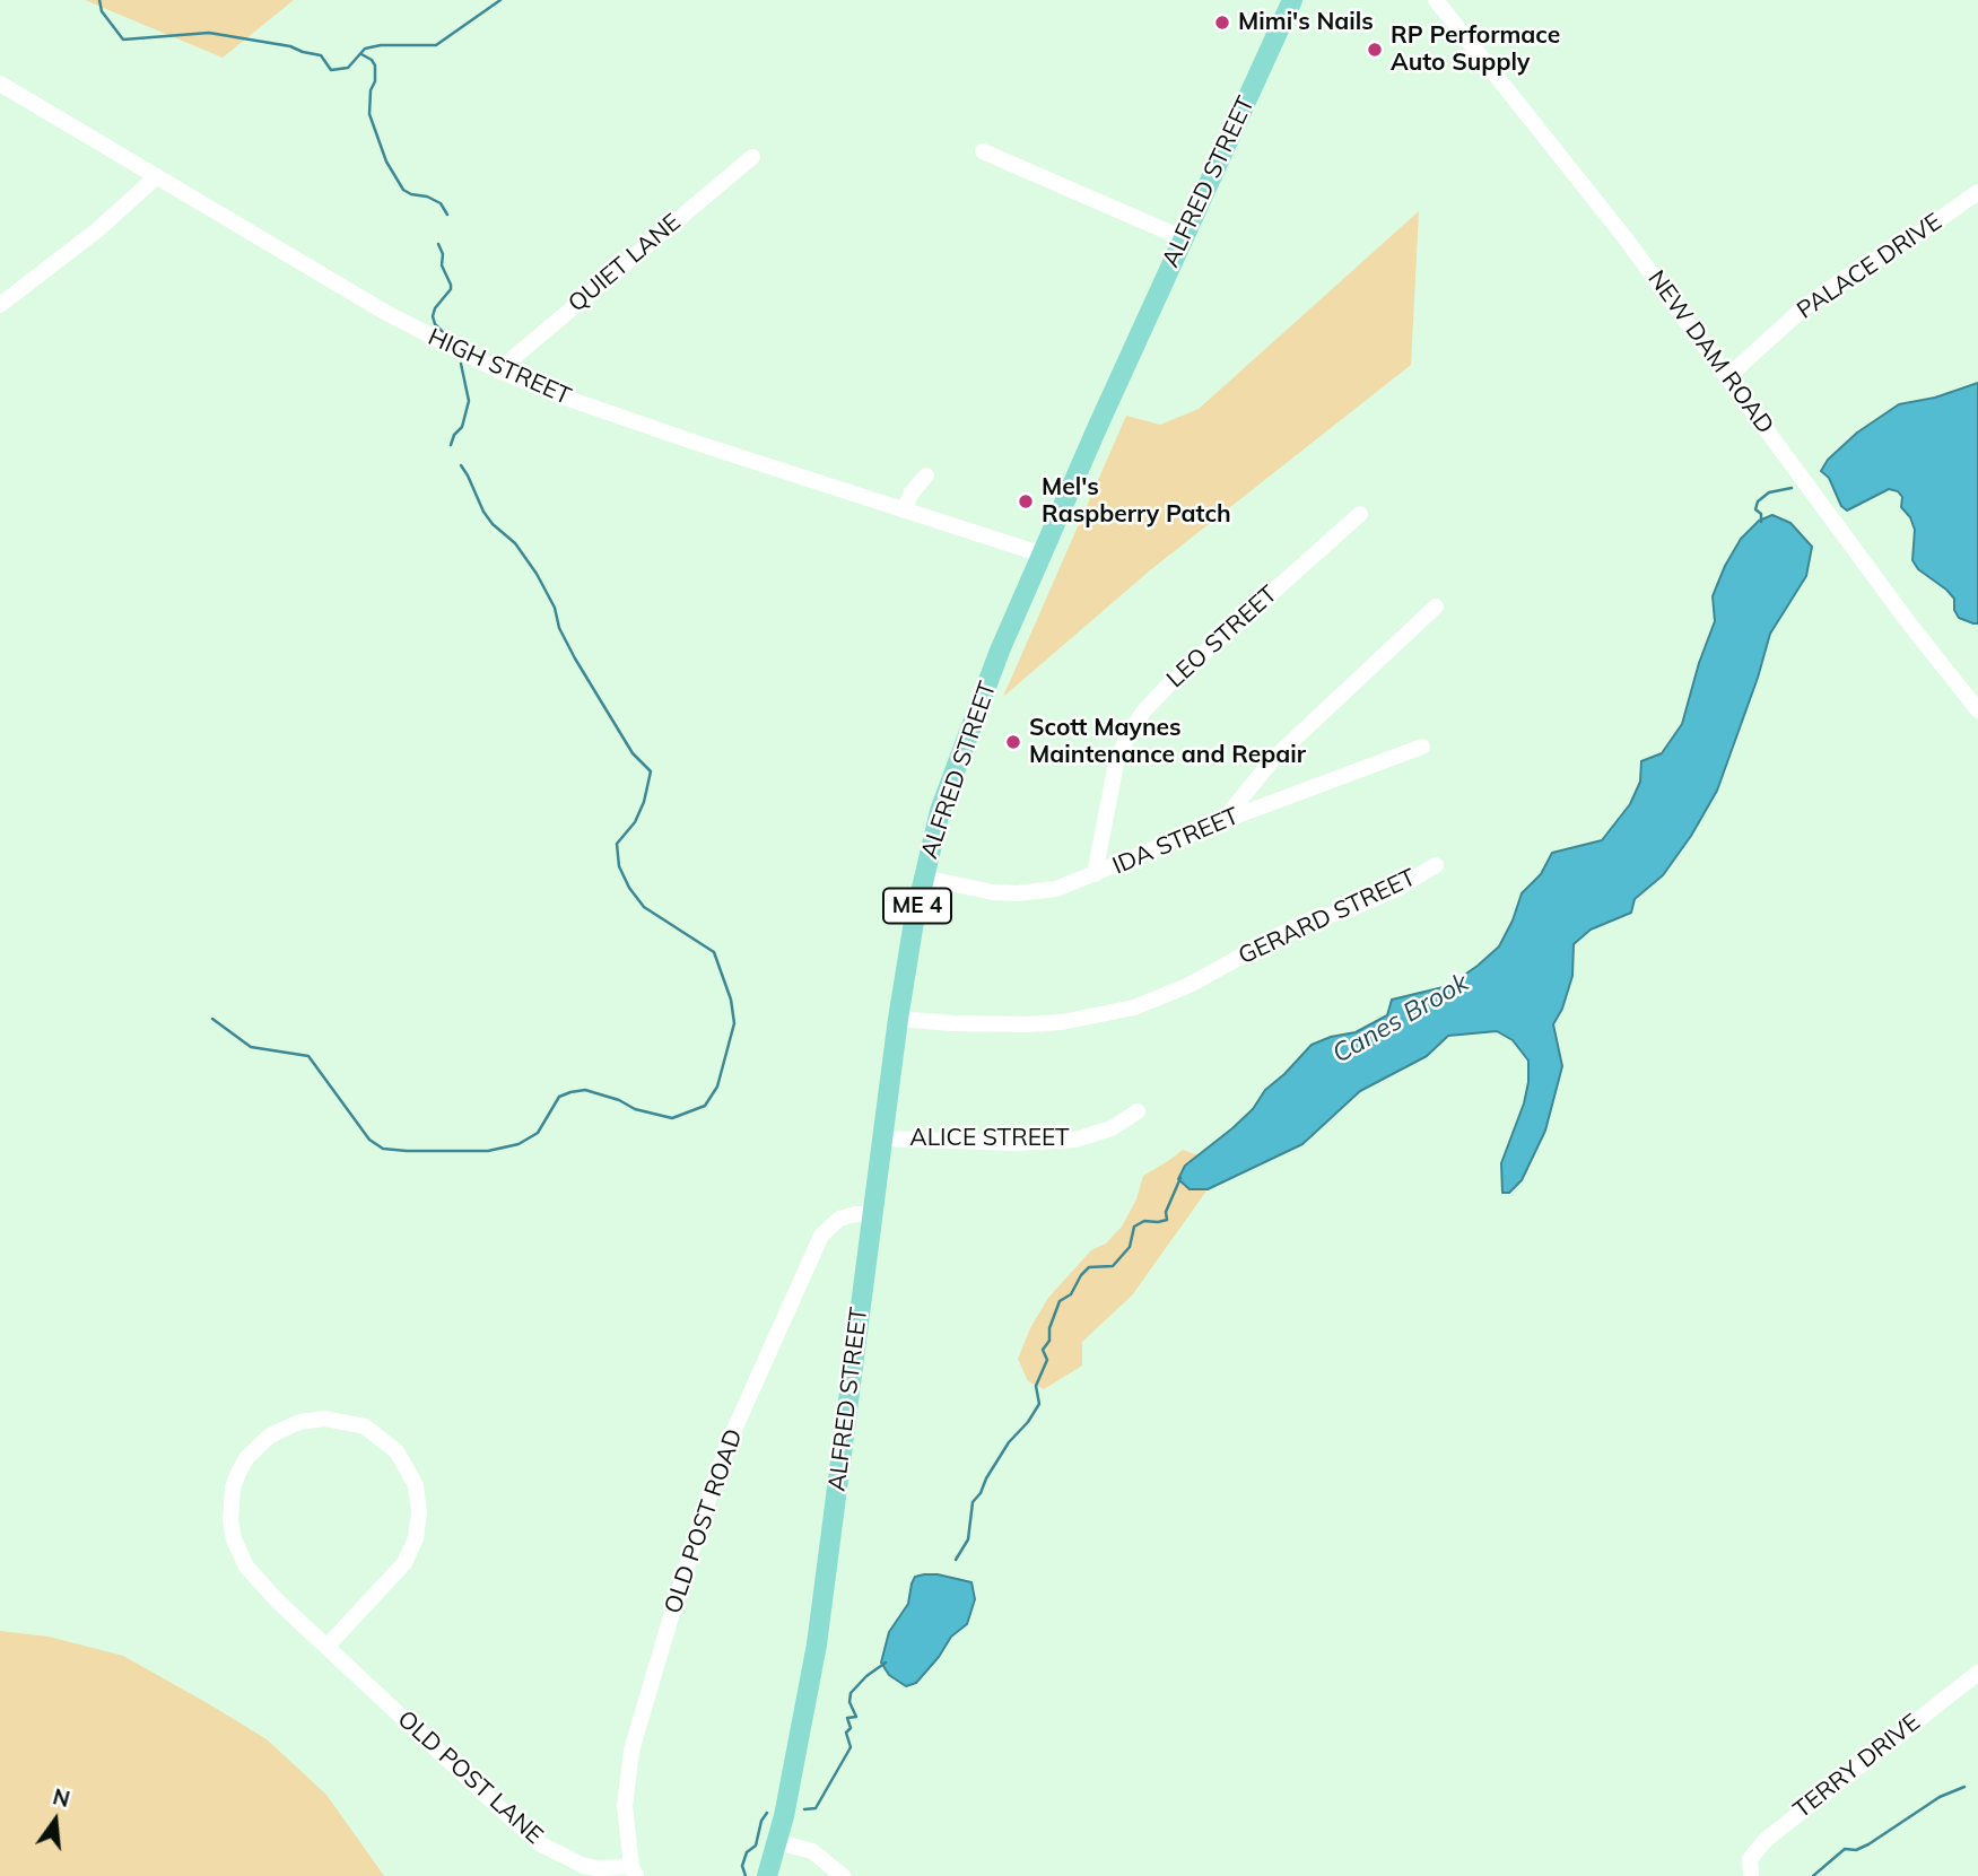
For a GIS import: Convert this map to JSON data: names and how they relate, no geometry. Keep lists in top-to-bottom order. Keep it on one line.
{"streets":{"main road":["ALFRED STREET","ME 4"],"street":["QUIET LANE","PALACE DRIVE","NEW DAM ROAD","HIGH STREET","LEO STREET","IDA STREET","GERARD STREET","ALICE STREET","OLD POST ROAD","TERRY DRIVE","OLD POST LANE"]},"crossings":[["ALFRED STREET","HIGH STREET"],["ALFRED STREET","IDA STREET"],["ALFRED STREET","GERARD STREET"],["ALFRED STREET","ALICE STREET"],["ALFRED STREET","OLD POST ROAD"],["QUIET LANE","HIGH STREET"],["PALACE DRIVE","NEW DAM ROAD"],["LEO STREET","IDA STREET"],["OLD POST ROAD","OLD POST LANE"]],"water":["Canes Brook"],"places":["Mimi's Nails","RP Performace Auto Supply","Mel's Raspberry Patch","Scott Maynes Maintenance and Repair"],"north":"top"}
